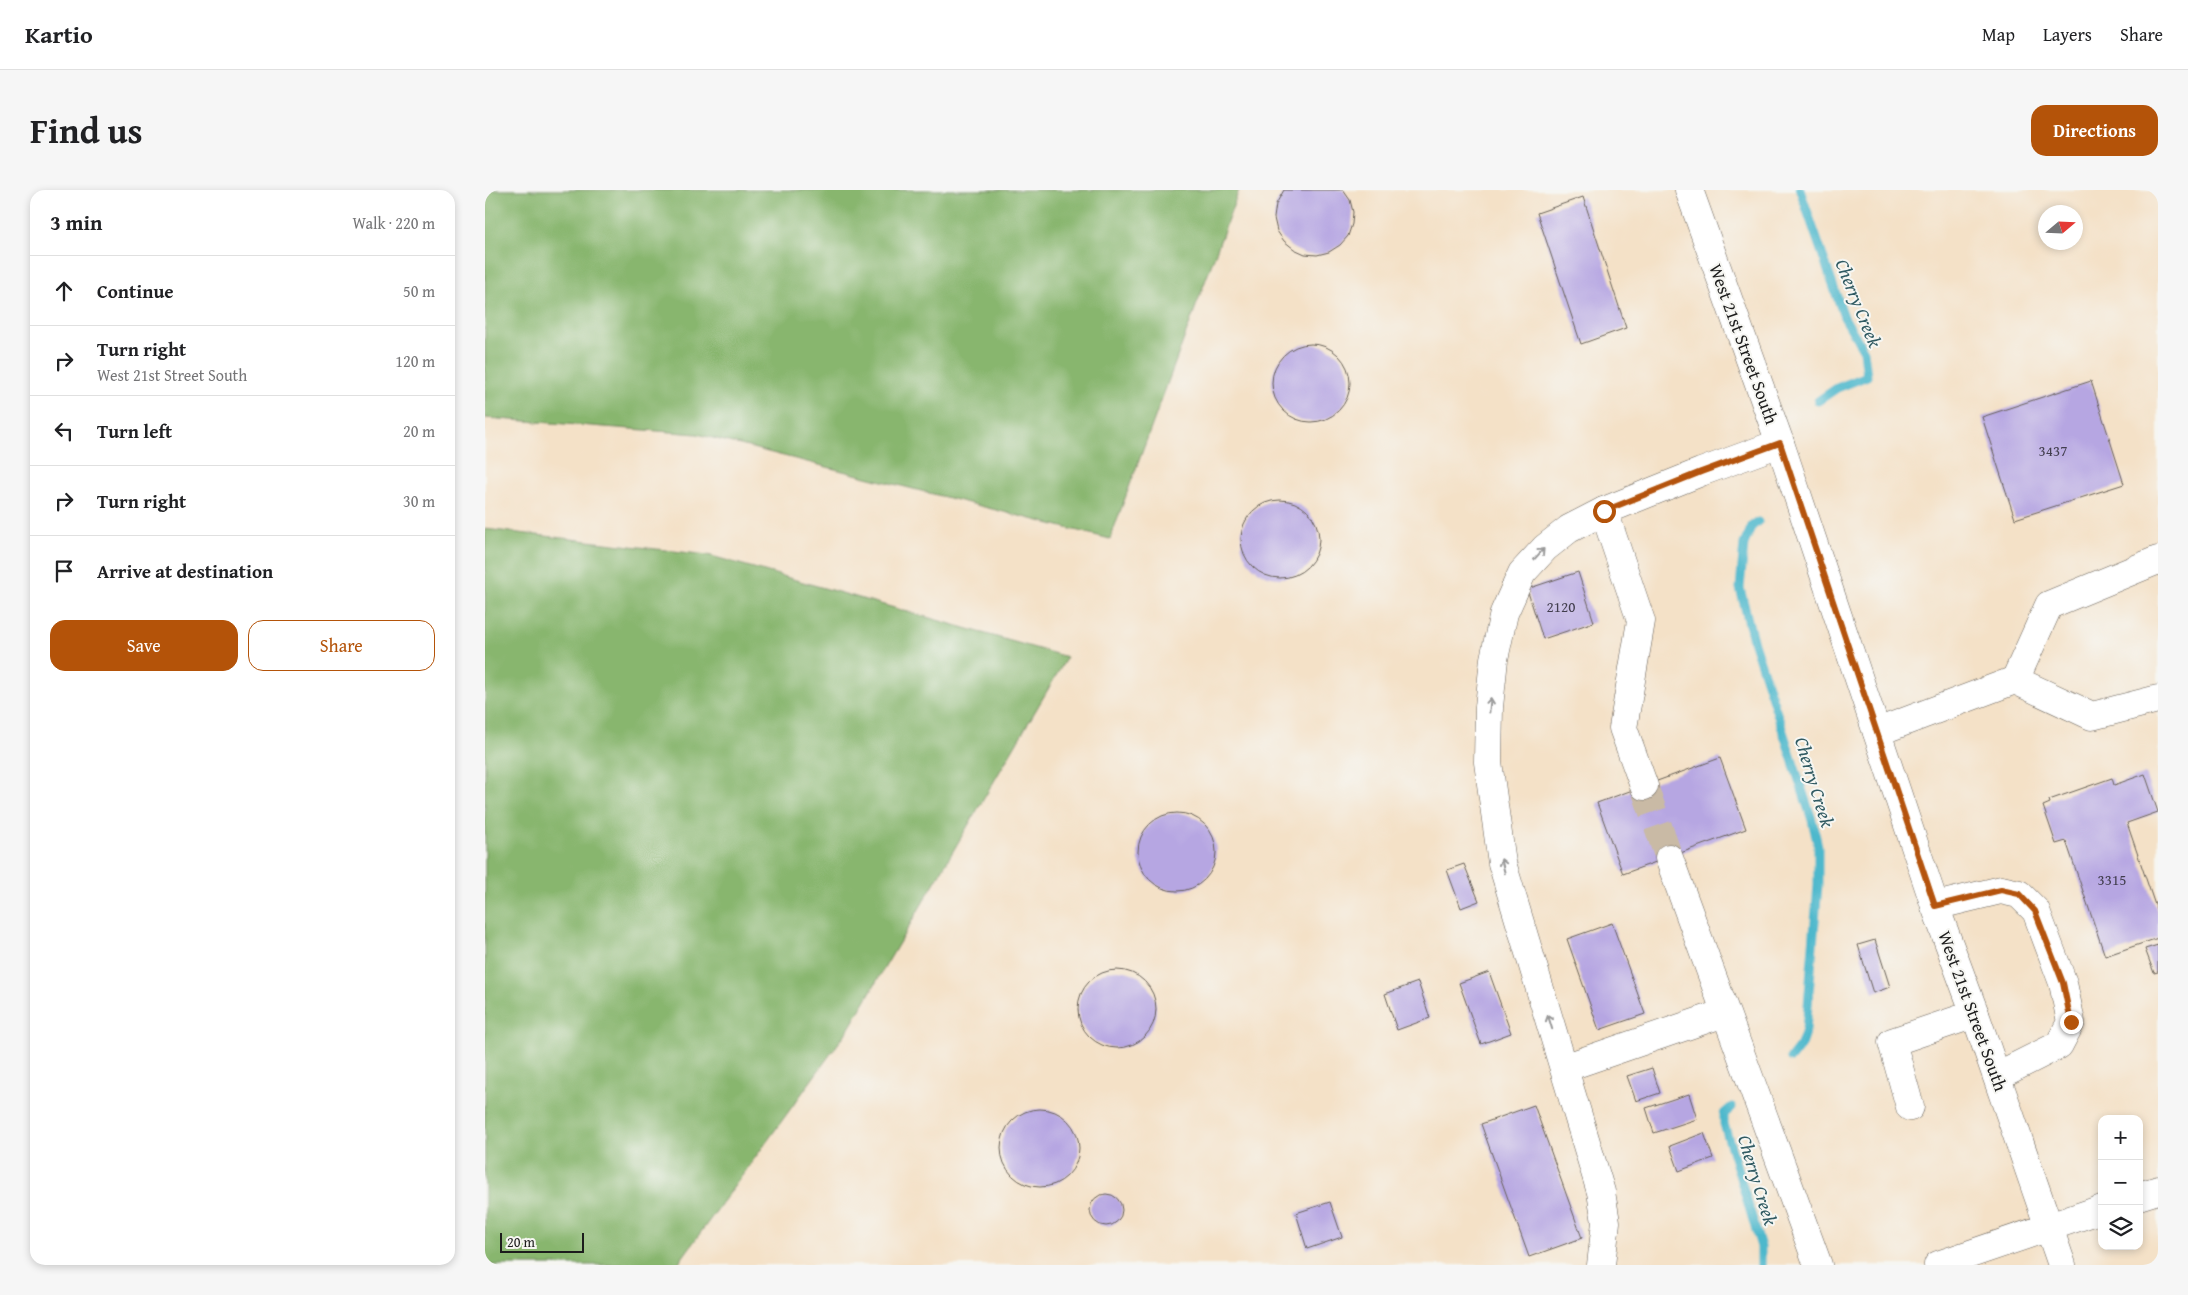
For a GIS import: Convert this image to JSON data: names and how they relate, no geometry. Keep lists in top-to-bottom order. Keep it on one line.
{"streets":{"main road":["West 21st Street South"]},"water":["Cherry Creek"],"house_numbers":["3437","2120","3315"],"scale_bar":"20 m","north":"right","page":{"header":"Kartio","nav":["Map","Layers","Share"],"title":"Find us","buttons":["Directions",["Save","Share"]],"heading":["3 min","Walk · 220 m"],"list":[["Continue","50 m"],["Turn right","West 21st Street South","120 m"],["Turn left","20 m"],["Turn right","30 m"],"Arrive at destination"],"map_buttons":["+","−"],"scale":"20 m"}}
